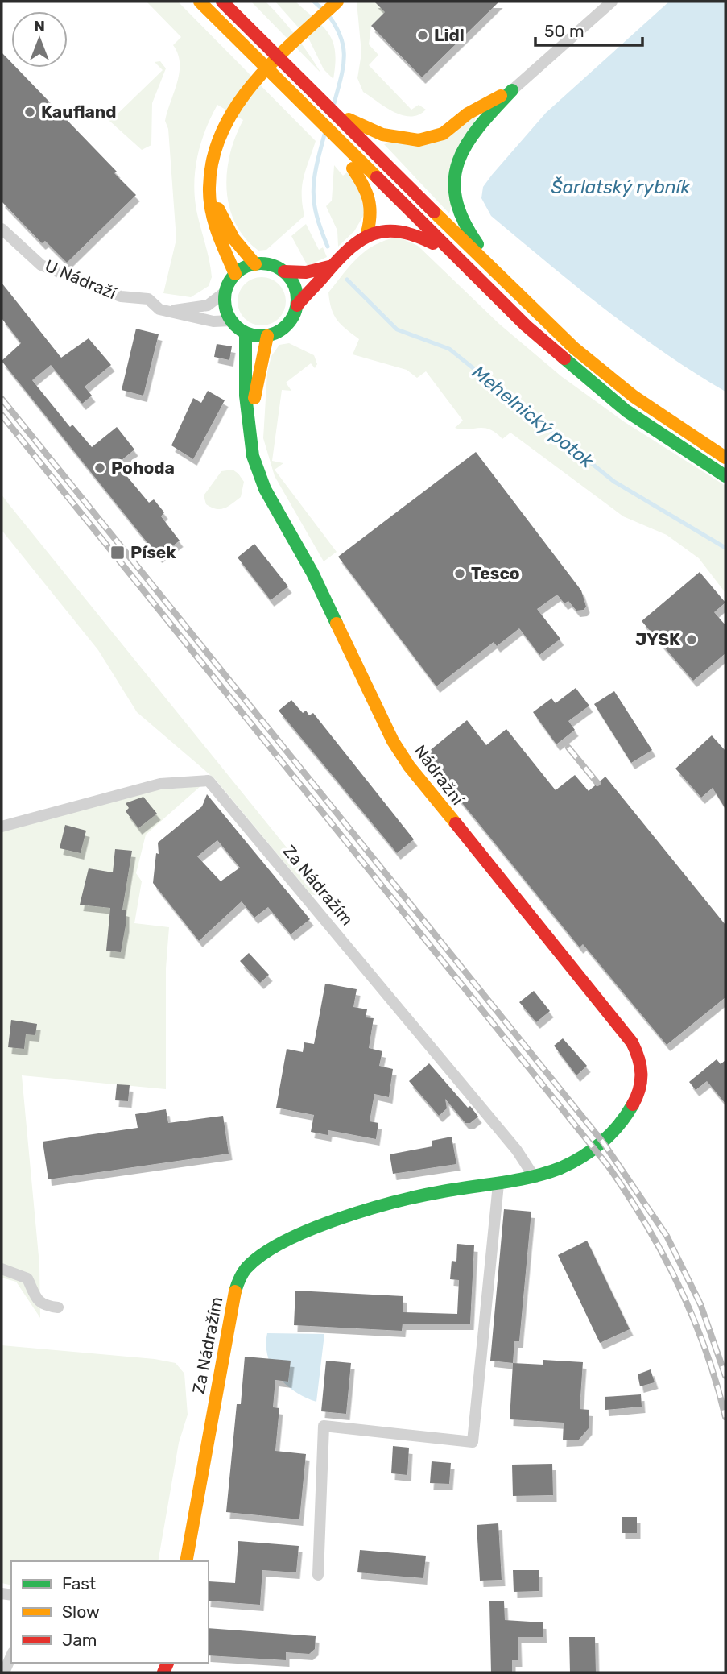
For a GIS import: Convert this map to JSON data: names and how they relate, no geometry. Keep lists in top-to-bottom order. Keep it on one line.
{"streets":{"main road":["Nádražní","Za Nádražím"],"street":["U Nádraží"]},"crossings":[["U Nádraží","Nádražní"],["Nádražní","Za Nádražím"]],"water":["Šarlatský rybník","Mehelnický potok"],"places":{"other":["Lidl","Kaufland","Pohoda","Tesco","JYSK"],"transit":["Písek"]},"legend":["Fast","Slow","Jam"],"scale_bar":"50 m","north":"top"}
